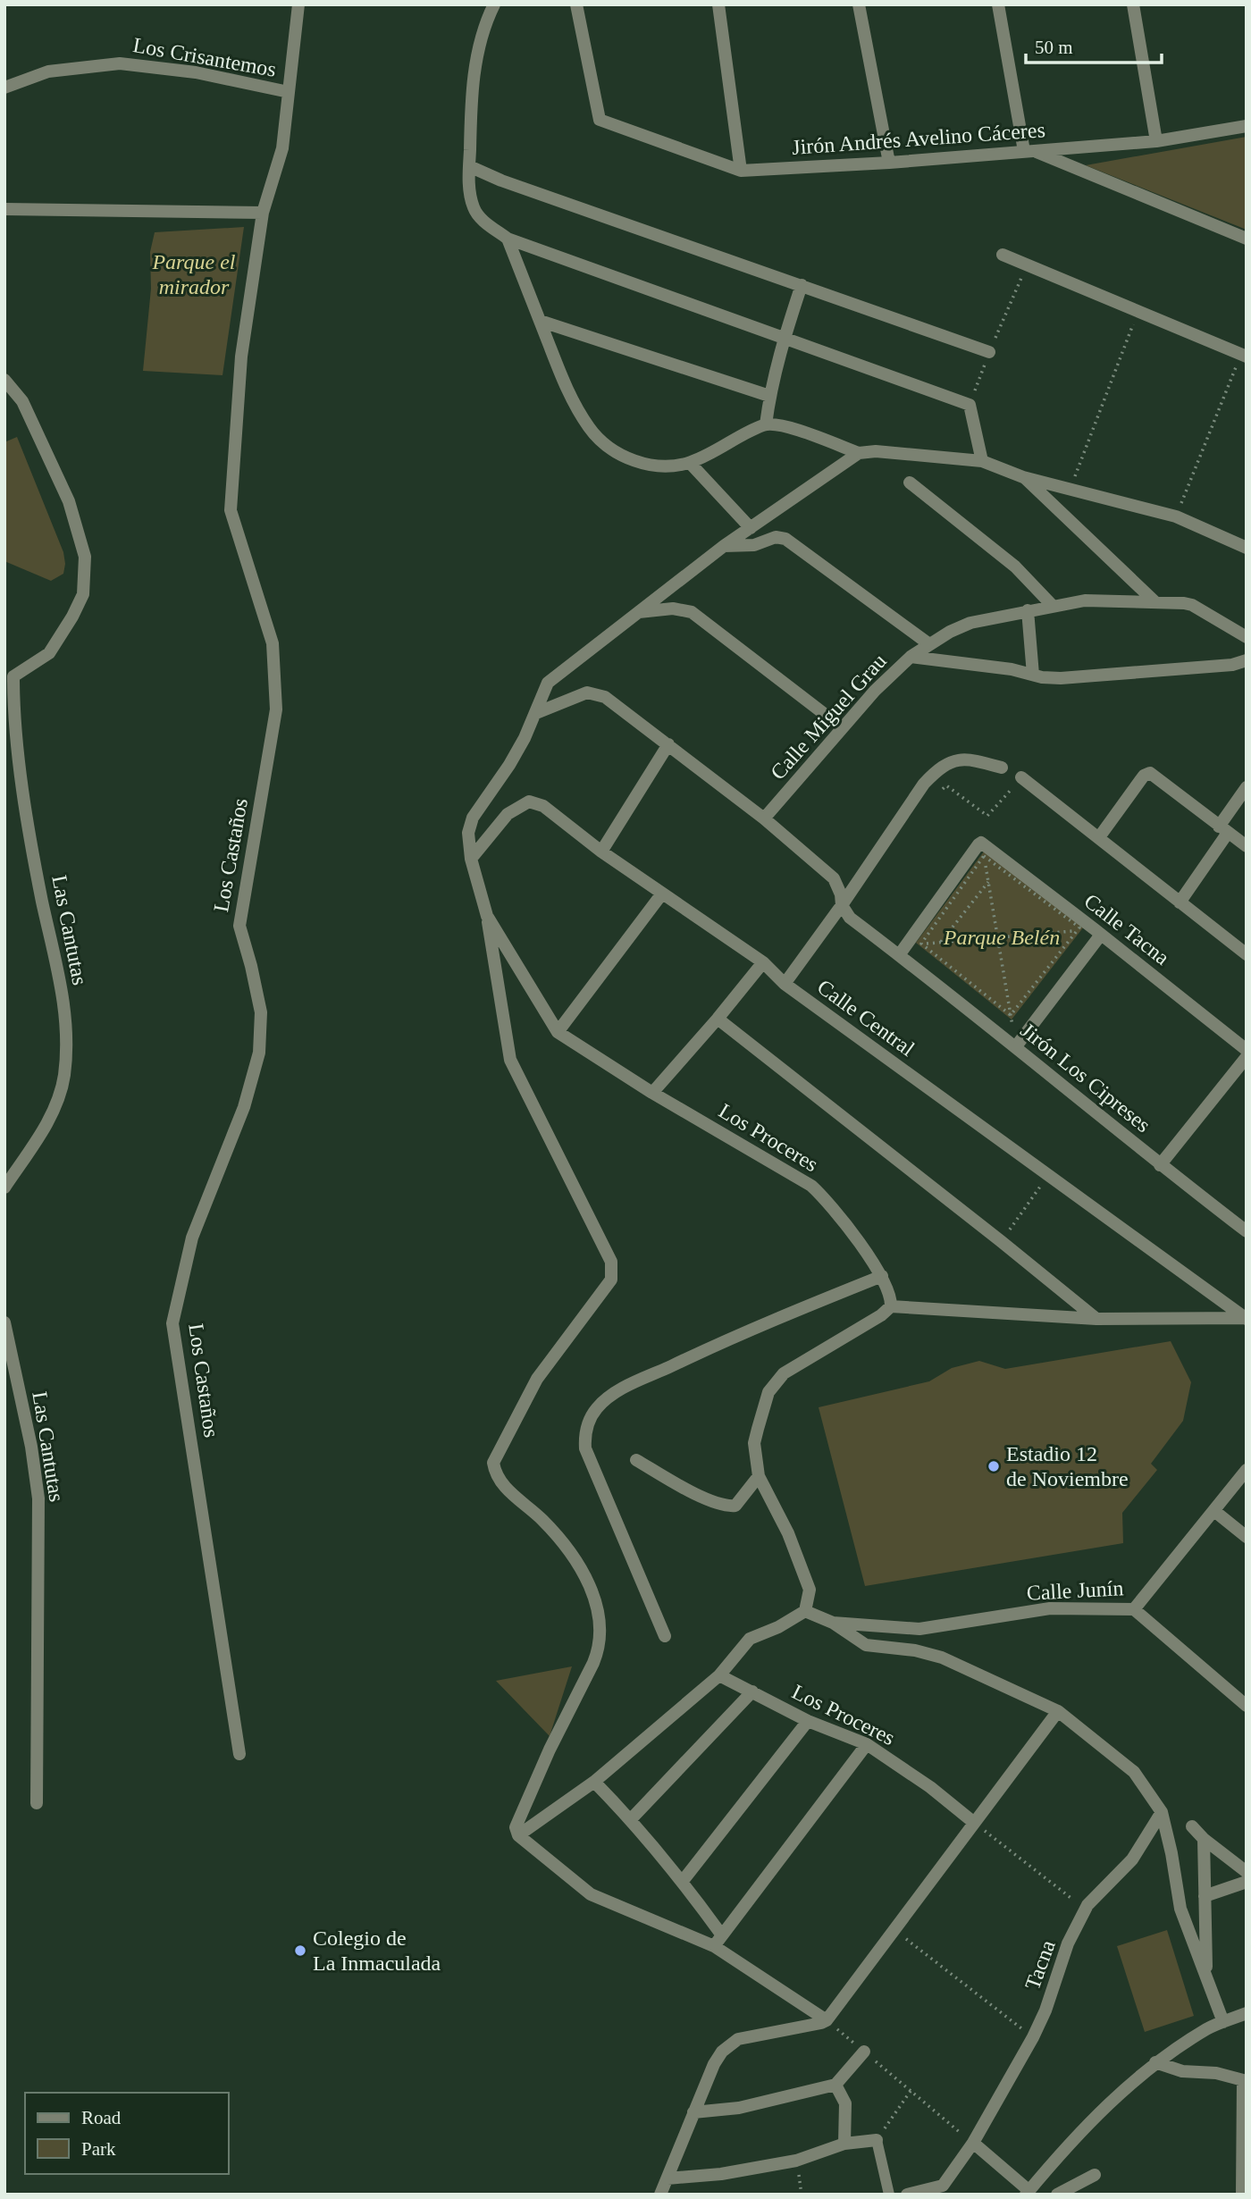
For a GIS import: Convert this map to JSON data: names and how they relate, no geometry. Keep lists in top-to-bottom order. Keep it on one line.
{"streets":{"street":["Los Crisantemos","Jirón Andrés Avelino Cáceres","Calle Miguel Grau","Los Castaños","Calle Tacna","Las Cantutas","Calle Central","Jirón Los Cipreses","Los Proceres","Calle Junín","Tacna"]},"crossings":[["Los Crisantemos","Los Castaños"],["Calle Central","Los Proceres"]],"parks":["Parque el mirador","Parque Belén"],"places":["Estadio 12 de Noviembre","Colegio de La Inmaculada"],"legend":["Road","Park"],"scale_bar":"50 m"}
